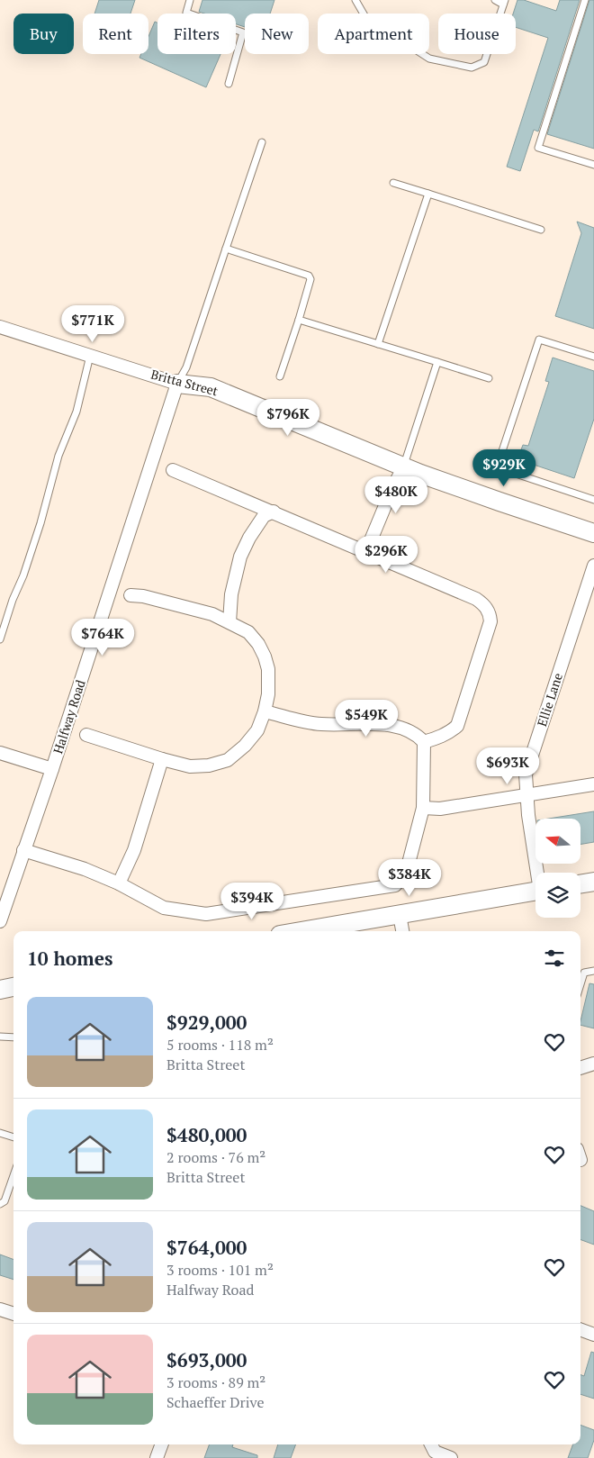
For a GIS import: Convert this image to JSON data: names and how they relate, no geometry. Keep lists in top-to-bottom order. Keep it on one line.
{"streets":{"street":["Britta Street","Ellie Lane","Halfway Road"]},"crossings":[["Britta Street","Halfway Road"]],"north":"left","page":{"chip":["Buy","Rent","Filters","New","Apartment","House"],"price":["$771K","$796K","$929K","$480K","$296K","$764K","$549K","$693K","$384K","$394K"],"heading":"10 homes","list":[{"name":"$929,000","note":"5 rooms · 118 m² · Britta Street"},{"name":"$480,000","note":"2 rooms · 76 m² · Britta Street"},{"name":"$764,000","note":"3 rooms · 101 m² · Halfway Road"},{"name":"$693,000","note":"3 rooms · 89 m² · Schaeffer Drive"}]}}
